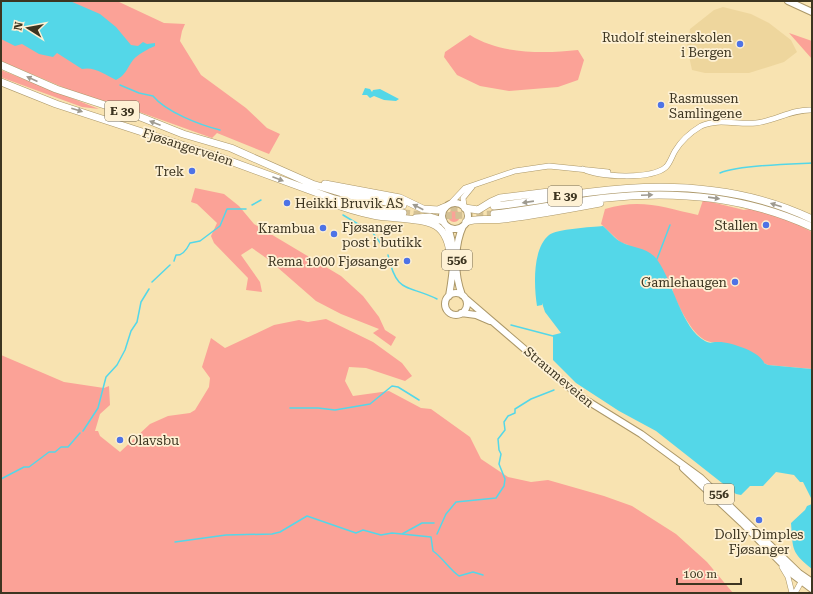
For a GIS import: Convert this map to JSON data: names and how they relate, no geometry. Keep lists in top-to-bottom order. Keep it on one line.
{"streets":{"highway":["E 39","Fjøsangerveien"],"main road":["556","Straumeveien"]},"crossings":[["E 39","Fjøsangerveien"],["E 39","556"],["556","Straumeveien"]],"places":["Rudolf steinerskolen i Bergen","Rasmussen Samlingene","Trek","Heikki Bruvik AS","Stallen","Krambua","Fjøsanger post i butikk","Rema 1000 Fjøsanger","Gamlehaugen","Olavsbu","Dolly Dimples Fjøsanger"],"scale_bar":"100 m","north":"left"}
